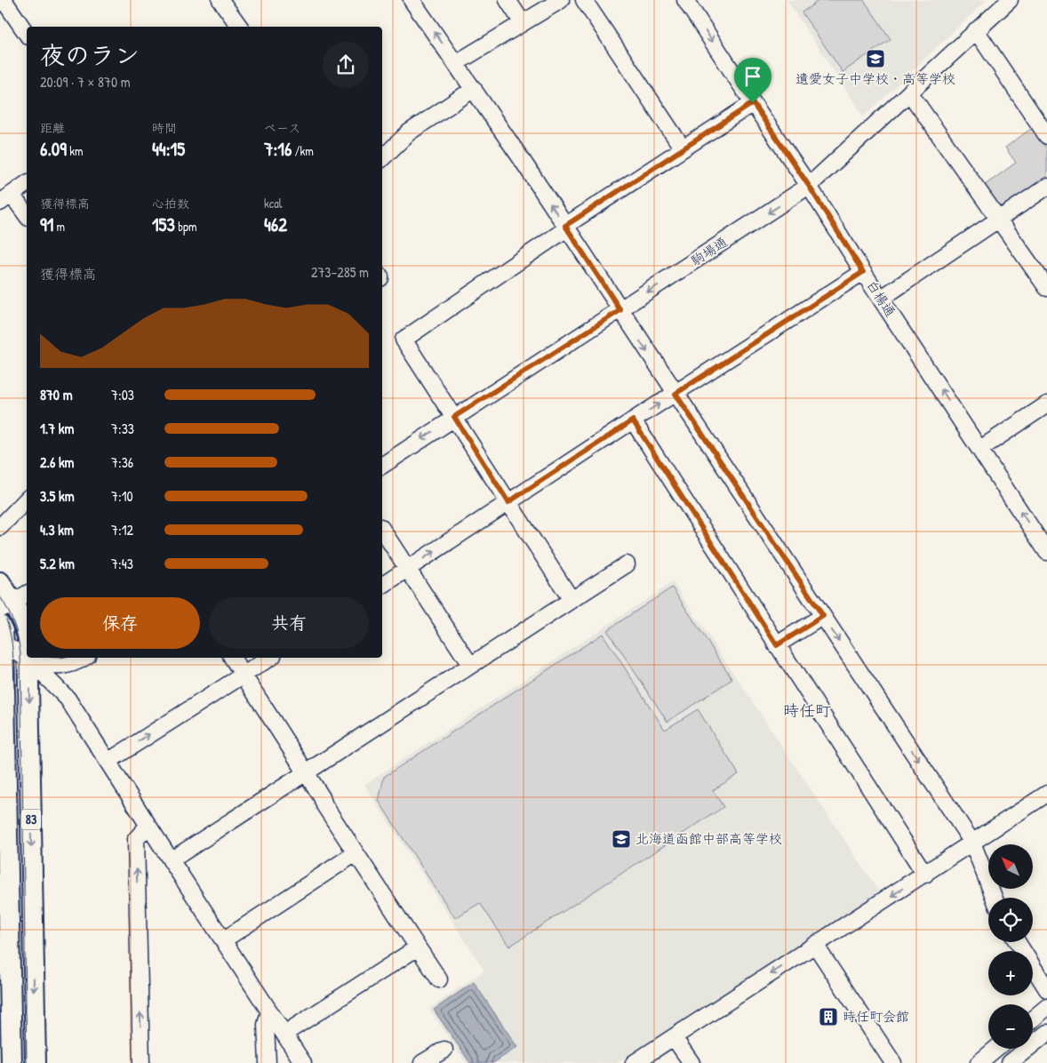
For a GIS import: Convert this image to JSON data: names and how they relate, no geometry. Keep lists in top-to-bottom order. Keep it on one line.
{"streets":{"main road":["83"],"street":["駒場通","白楊通"]},"crossings":[["駒場通","白楊通"]],"districts":["時任町"],"places":{"school or university":["遺愛女子中学校・高等学校","北海道函館中部高等学校"],"building":["時任町会館"]},"north":"top left","page":{"heading":["夜のラン","20:09 · 7 × 870 m"],"stats":[["距離","6.09 km"],["時間","44:15"],["ペース","7:16 /km"],["獲得標高","91 m"],["心拍数","153 bpm"],["kcal","462"]],"chart":["獲得標高","273–285 m"],"list":[{"name":"870 m","note":"7:03"},{"name":"1.7 km","note":"7:33"},{"name":"2.6 km","note":"7:36"},{"name":"3.5 km","note":"7:10"},{"name":"4.3 km","note":"7:12"},{"name":"5.2 km","note":"7:43"}],"buttons":["保存","共有"],"map_buttons":["+","−"]}}
